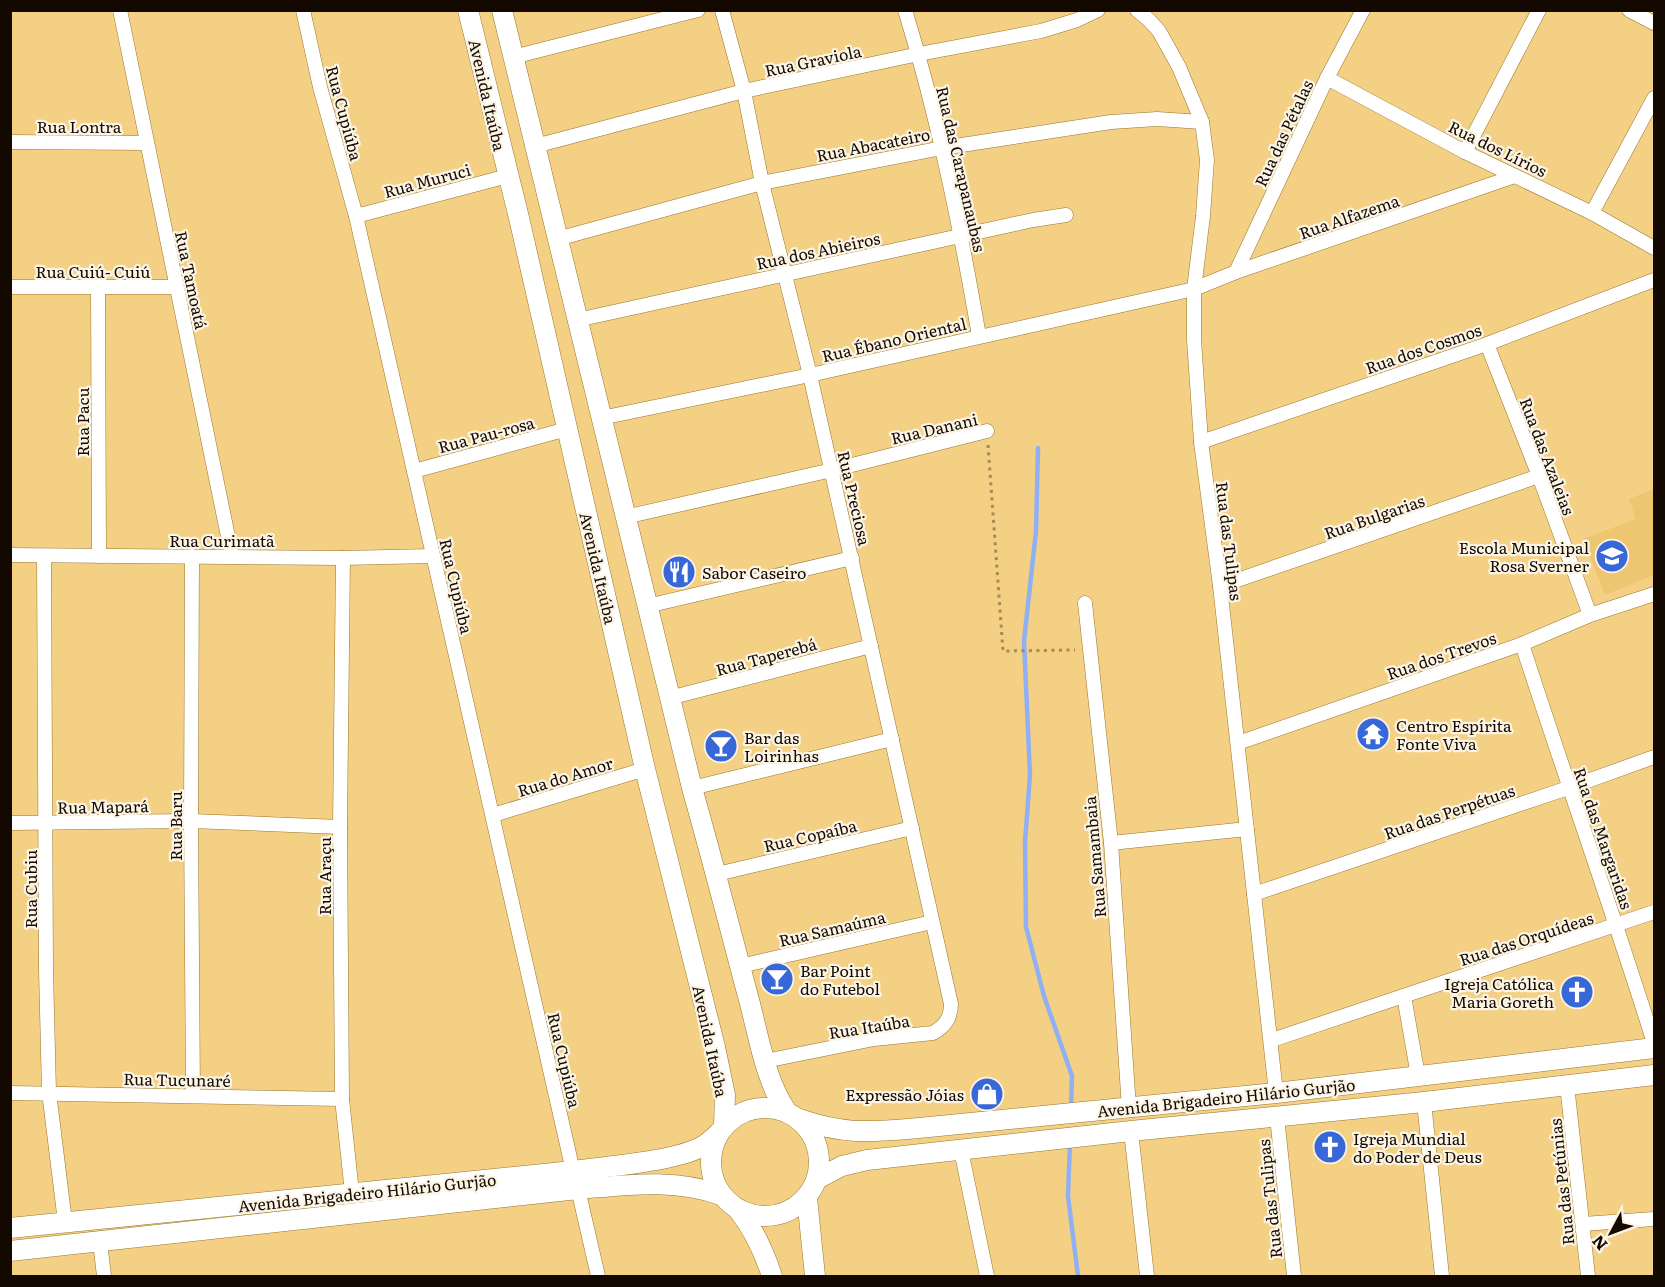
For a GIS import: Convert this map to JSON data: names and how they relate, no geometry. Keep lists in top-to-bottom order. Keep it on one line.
{"streets":{"street":["Rua Graviola","Avenida Itaúba","Rua Cupiúba","Rua Lontra","Rua das Pétalas","Rua Abacateiro","Rua dos Lírios","Rua das Carapanaubas","Rua Muruci","Rua Alfazema","Rua dos Abieiros","Rua Cuiú- Cuiú","Rua Tamoatá","Rua Ébano Oriental","Rua dos Cosmos","Rua Pacu","Rua Danani","Rua Pau-rosa","Rua das Azaleias","Rua Preciosa","Rua Bulgarias","Rua Curimatã","Rua das Tulipas","Rua dos Trevos","Rua Taperebá","Rua do Amor","Rua Mapará","Rua das Perpétuas","Rua Baru","Rua Copaíba","Rua das Margaridas","Rua Samambaia","Rua Araçu","Rua Cubiu","Rua Samaúma","Rua das Orquídeas","Rua Itaúba","Rua Tucunaré","Avenida Brigadeiro Hilário Gurjão","Rua das Petúnias"]},"crossings":[["Rua Graviola","Avenida Itaúba"],["Rua Graviola","Rua das Carapanaubas"],["Rua Graviola","Rua Preciosa"],["Avenida Itaúba","Rua Abacateiro"],["Avenida Itaúba","Rua Muruci"],["Avenida Itaúba","Rua dos Abieiros"],["Avenida Itaúba","Rua Ébano Oriental"],["Avenida Itaúba","Rua Danani"],["Avenida Itaúba","Rua Pau-rosa"],["Avenida Itaúba","Rua Taperebá"],["Avenida Itaúba","Rua do Amor"],["Avenida Itaúba","Rua Copaíba"],["Avenida Itaúba","Rua Samaúma"],["Avenida Itaúba","Rua Itaúba"],["Avenida Itaúba","Avenida Brigadeiro Hilário Gurjão"],["Rua Cupiúba","Rua Muruci"],["Rua Cupiúba","Rua Pau-rosa"],["Rua Cupiúba","Rua Curimatã"],["Rua Cupiúba","Rua do Amor"],["Rua Cupiúba","Avenida Brigadeiro Hilário Gurjão"],["Rua Lontra","Rua Tamoatá"],["Rua das Pétalas","Rua dos Lírios"],["Rua das Pétalas","Rua Alfazema"],["Rua Abacateiro","Rua das Carapanaubas"],["Rua Abacateiro","Rua Preciosa"],["Rua Abacateiro","Rua das Tulipas"],["Rua dos Lírios","Rua Alfazema"],["Rua das Carapanaubas","Rua dos Abieiros"],["Rua das Carapanaubas","Rua Ébano Oriental"],["Rua Alfazema","Rua Ébano Oriental"],["Rua Alfazema","Rua das Tulipas"],["Rua dos Abieiros","Rua Preciosa"],["Rua Cuiú- Cuiú","Rua Tamoatá"],["Rua Cuiú- Cuiú","Rua Pacu"],["Rua Tamoatá","Rua Curimatã"],["Rua Ébano Oriental","Rua Preciosa"],["Rua Ébano Oriental","Rua das Tulipas"],["Rua dos Cosmos","Rua das Azaleias"],["Rua dos Cosmos","Rua das Tulipas"],["Rua Pacu","Rua Curimatã"],["Rua Danani","Rua Preciosa"],["Rua Danani","Rua Samambaia"],["Rua das Azaleias","Rua Bulgarias"],["Rua das Azaleias","Rua dos Trevos"],["Rua Preciosa","Rua Taperebá"],["Rua Preciosa","Rua Copaíba"],["Rua Preciosa","Rua Samaúma"],["Rua Preciosa","Rua Itaúba"],["Rua Bulgarias","Rua das Tulipas"],["Rua Curimatã","Rua Baru"],["Rua Curimatã","Rua Araçu"],["Rua Curimatã","Rua Cubiu"],["Rua das Tulipas","Rua dos Trevos"],["Rua das Tulipas","Rua das Perpétuas"],["Rua das Tulipas","Rua das Orquídeas"],["Rua das Tulipas","Avenida Brigadeiro Hilário Gurjão"],["Rua dos Trevos","Rua das Margaridas"],["Rua Mapará","Rua Baru"],["Rua Mapará","Rua Araçu"],["Rua Mapará","Rua Cubiu"],["Rua das Perpétuas","Rua das Margaridas"],["Rua Baru","Rua Tucunaré"],["Rua das Margaridas","Rua das Orquídeas"],["Rua Samambaia","Avenida Brigadeiro Hilário Gurjão"],["Rua Araçu","Rua Tucunaré"],["Rua Araçu","Avenida Brigadeiro Hilário Gurjão"],["Rua Cubiu","Rua Tucunaré"],["Rua Cubiu","Avenida Brigadeiro Hilário Gurjão"],["Avenida Brigadeiro Hilário Gurjão","Rua das Petúnias"]],"places":{"school or university":["Escola Municipal Rosa Sverner"],"restaurant":["Sabor Caseiro"],"temple":["Centro Espírita Fonte Viva"],"bar":["Bar das Loirinhas","Bar Point do Futebol"],"church":["Igreja Católica Maria Goreth","Igreja Mundial do Poder de Deus"],"shop":["Expressão Jóias"]},"north":"bottom left"}
